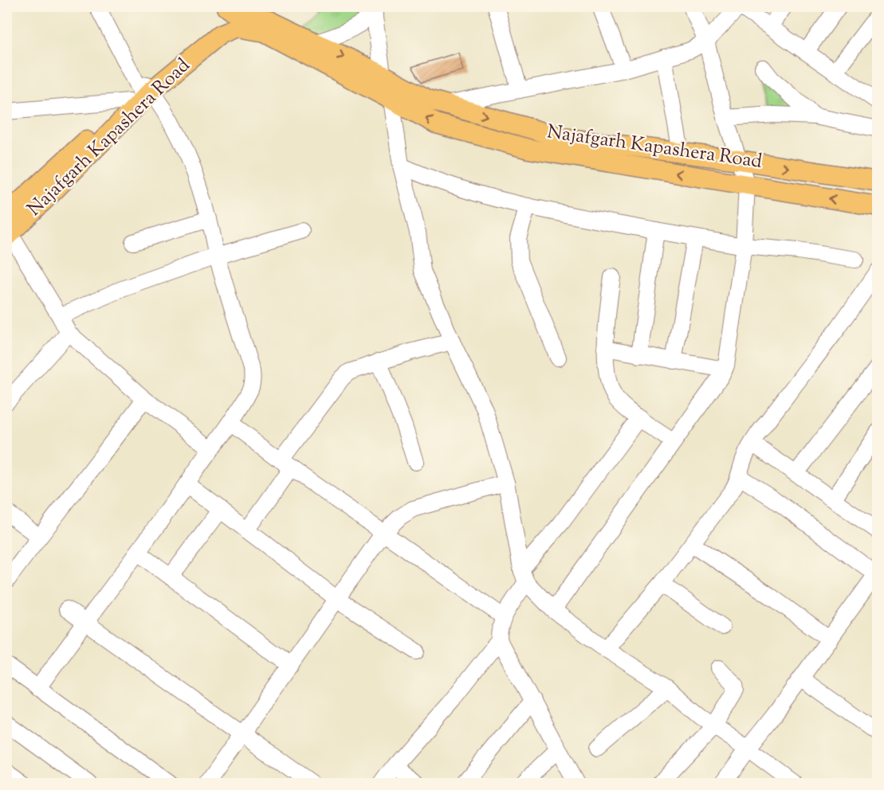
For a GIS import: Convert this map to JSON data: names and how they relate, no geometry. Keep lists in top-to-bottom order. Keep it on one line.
{"streets":{"main road":["Najafgarh Kapashera Road"]}}
